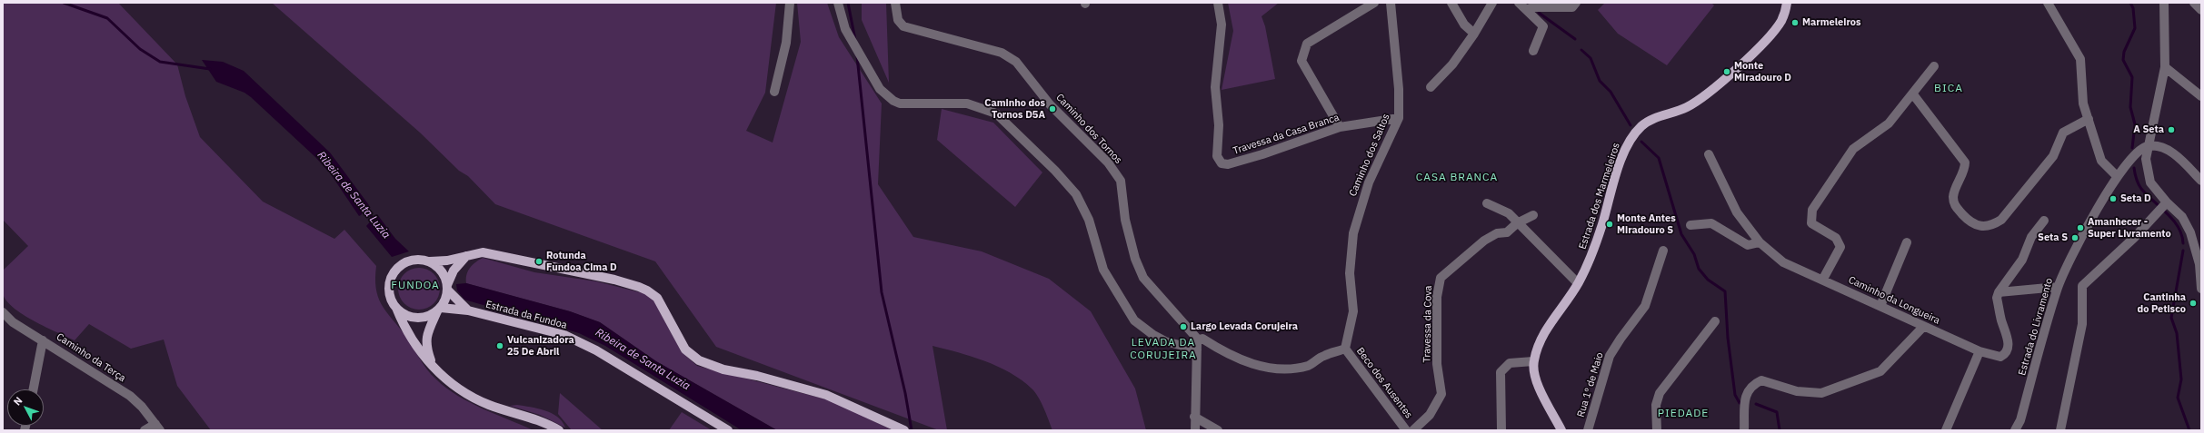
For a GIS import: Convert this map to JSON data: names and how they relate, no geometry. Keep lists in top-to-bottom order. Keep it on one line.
{"streets":{"main road":["Estrada dos Marmeleiros","Estrada da Fundoa"],"street":["Caminho dos Tornos","Travessa da Casa Branca","Caminho dos Saltos","Caminho da Longueira","Travessa da Cova","Estrada do Livramento","Caminho da Terça","Beco dos Ausentes","Rua 1º de Maio"]},"crossings":[["Travessa da Casa Branca","Caminho dos Saltos"],["Caminho dos Saltos","Beco dos Ausentes"]],"districts":["BICA","CASA BRANCA","FUNDOA","LEVADA DA CORUJEIRA","PIEDADE"],"water":["Ribeira de Santa Luzia"],"places":["Marmeleiros","Monte Miradouro D","Caminho dos Tornos D5A","A Seta","Seta D","Monte Antes Miradouro S","Amanhecer - Super Livramento","Seta S","Rotunda Fundoa Cima D","Cantinha do Petisco","Largo Levada Corujeira","Vulcanizadora 25 De Abril"],"north":"top left"}
